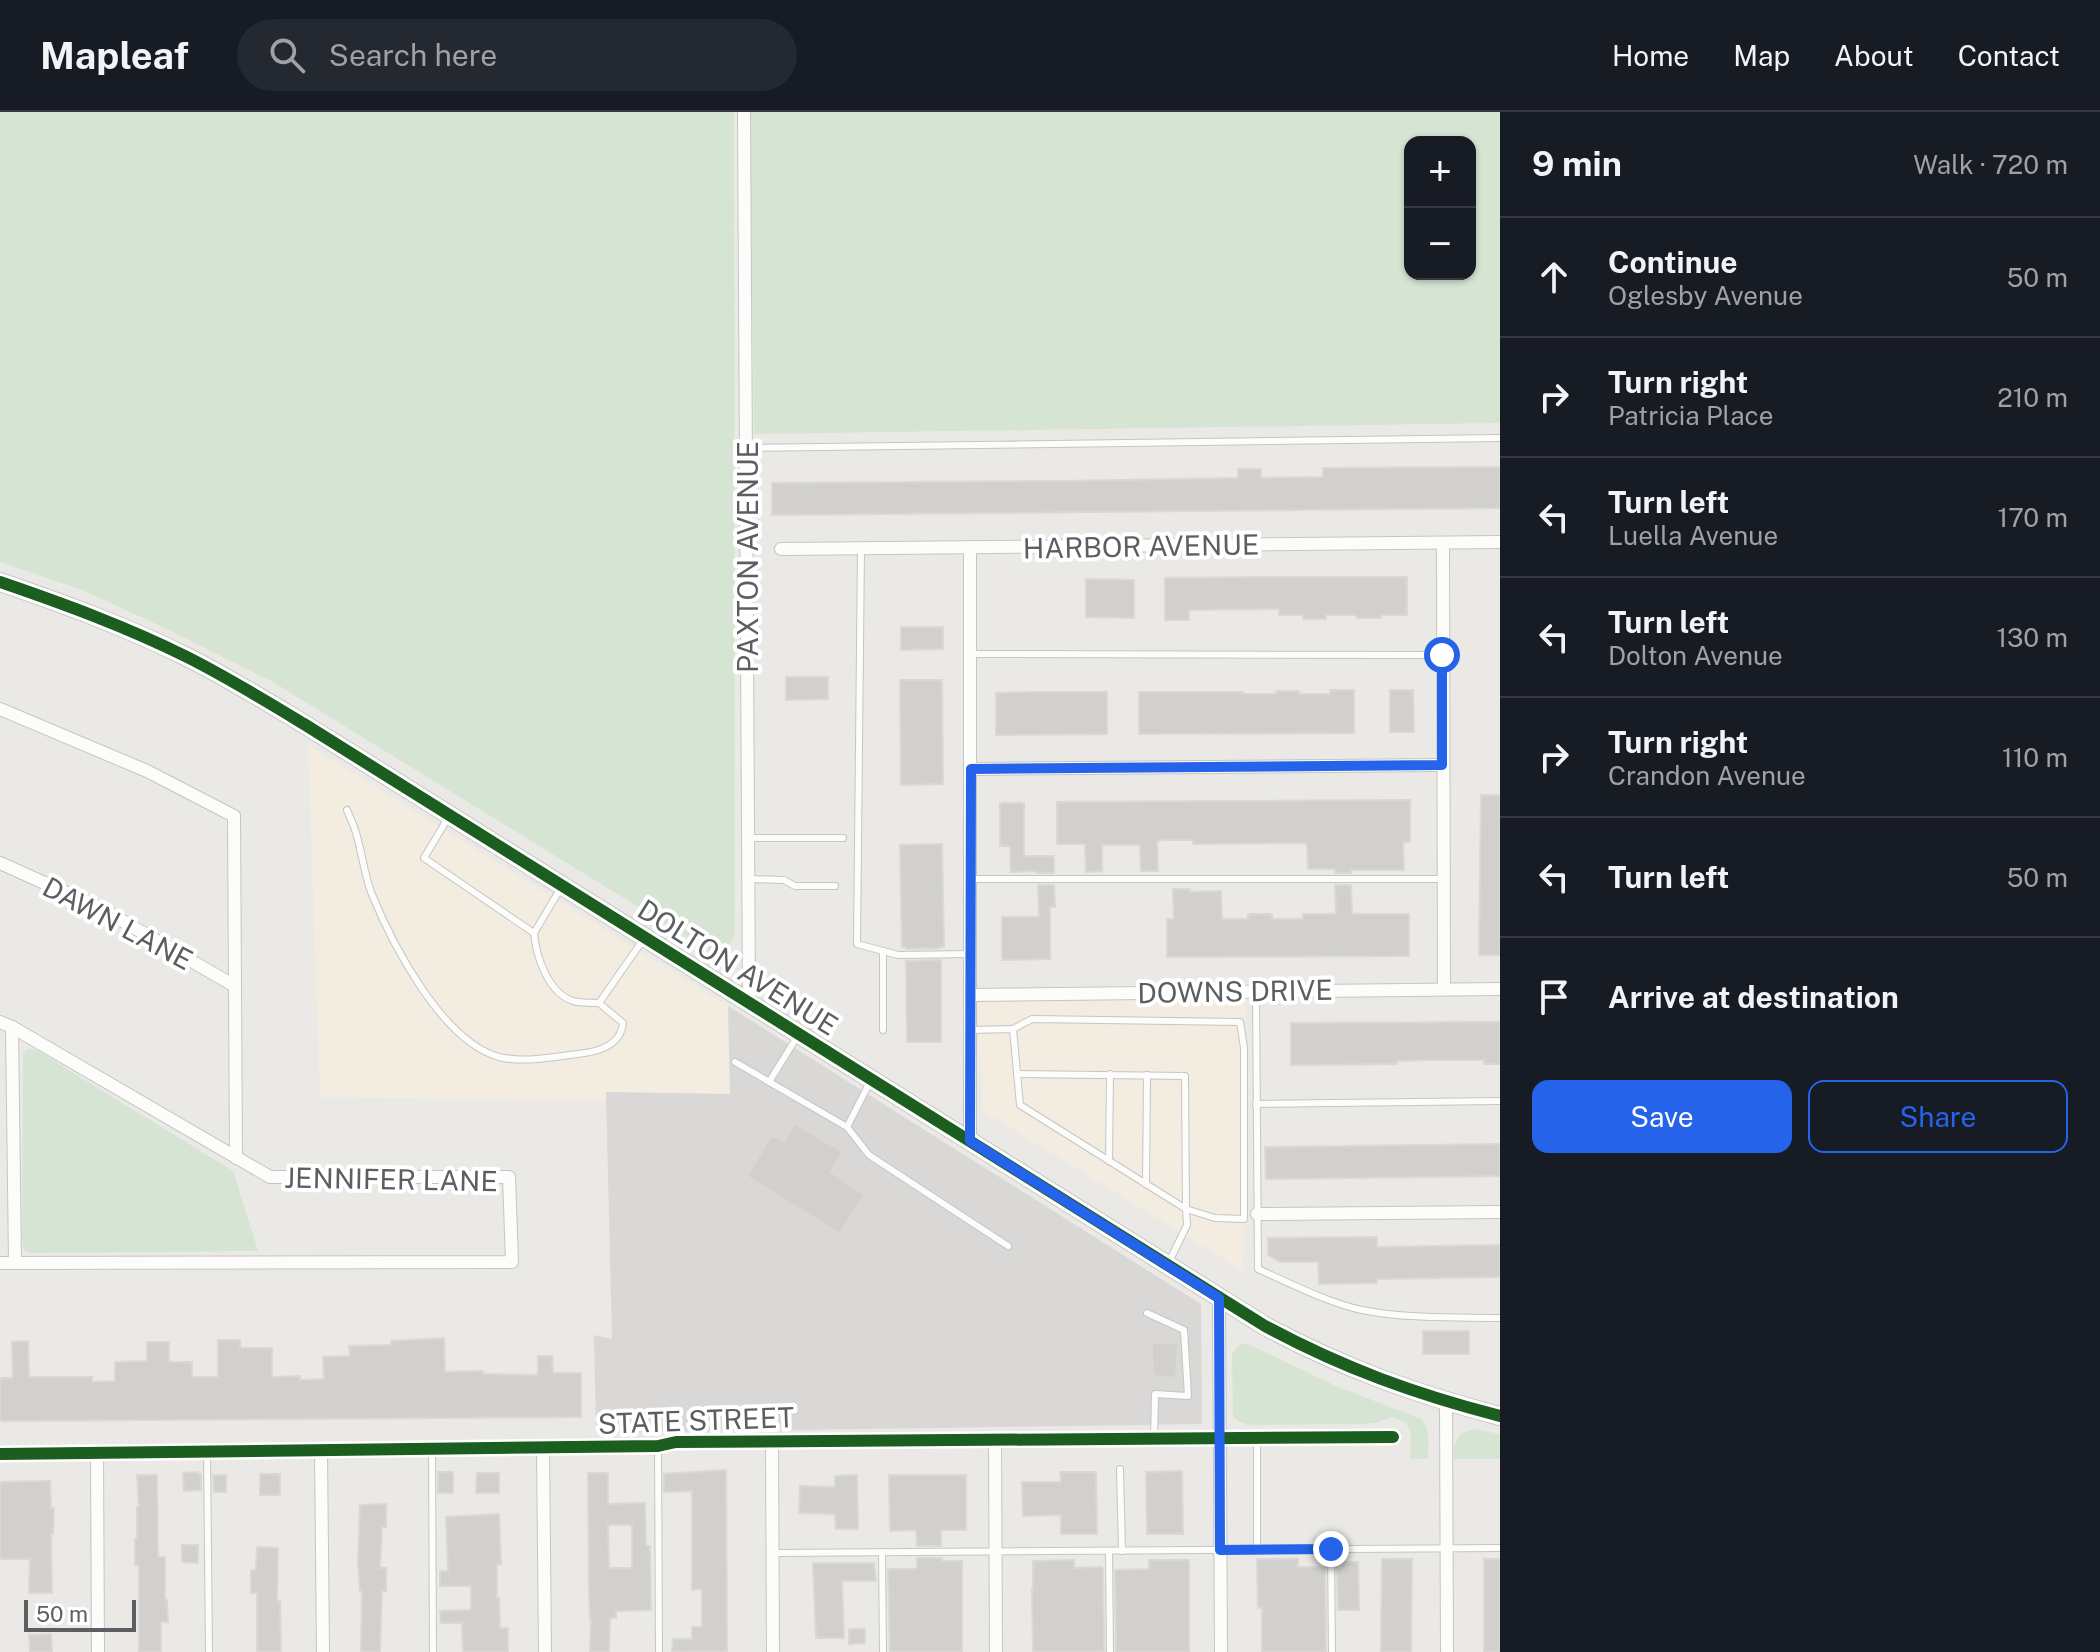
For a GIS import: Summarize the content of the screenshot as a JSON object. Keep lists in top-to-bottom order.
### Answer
{
  "streets": {
    "street": [
      "HARBOR AVENUE",
      "PAXTON AVENUE",
      "DAWN LANE",
      "DOLTON AVENUE",
      "DOWNS DRIVE",
      "JENNIFER LANE",
      "STATE STREET"
    ]
  },
  "crossings": [
    ["PAXTON AVENUE", "DOLTON AVENUE"]
  ],
  "scale_bar": "50 m",
  "page": {
    "header": "Mapleaf",
    "search": "Search here",
    "nav": [
      "Home",
      "Map",
      "About",
      "Contact"
    ],
    "heading": ["9 min", "Walk · 720 m"],
    "map_buttons": ["+", "−"],
    "list": [
      ["Continue", "Oglesby Avenue", "50 m"],
      ["Turn right", "Patricia Place", "210 m"],
      ["Turn left", "Luella Avenue", "170 m"],
      ["Turn left", "Dolton Avenue", "130 m"],
      ["Turn right", "Crandon Avenue", "110 m"],
      ["Turn left", "50 m"],
      "Arrive at destination"
    ],
    "buttons": ["Save", "Share"],
    "scale": "50 m"
  }
}
